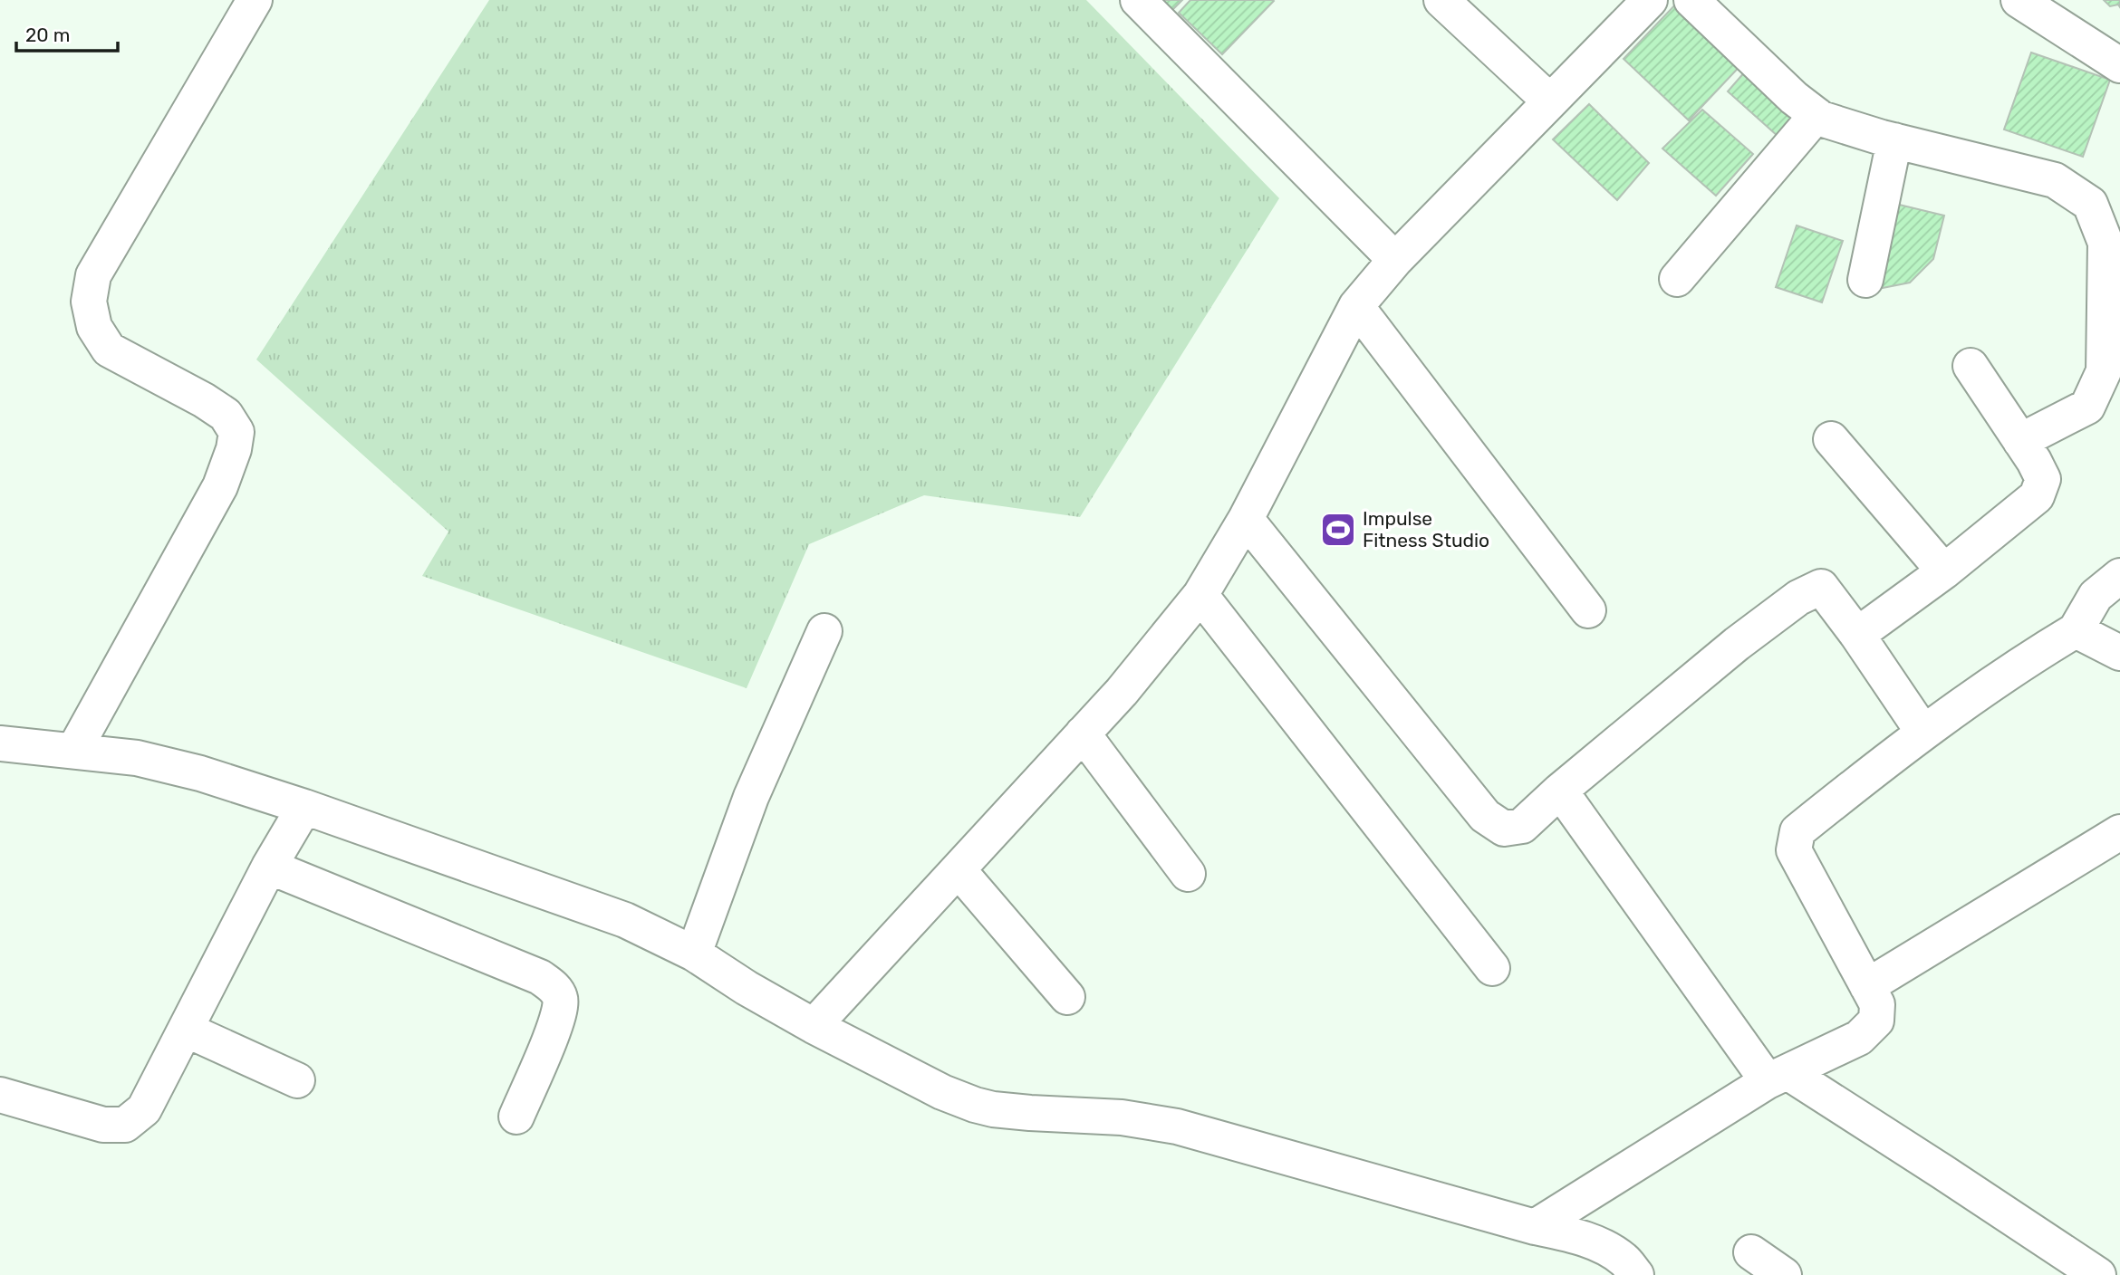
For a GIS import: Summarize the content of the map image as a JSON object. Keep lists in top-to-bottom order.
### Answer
{
  "places": {
    "sports": ["Impulse Fitness Studio"]
  },
  "scale_bar": "20 m"
}
